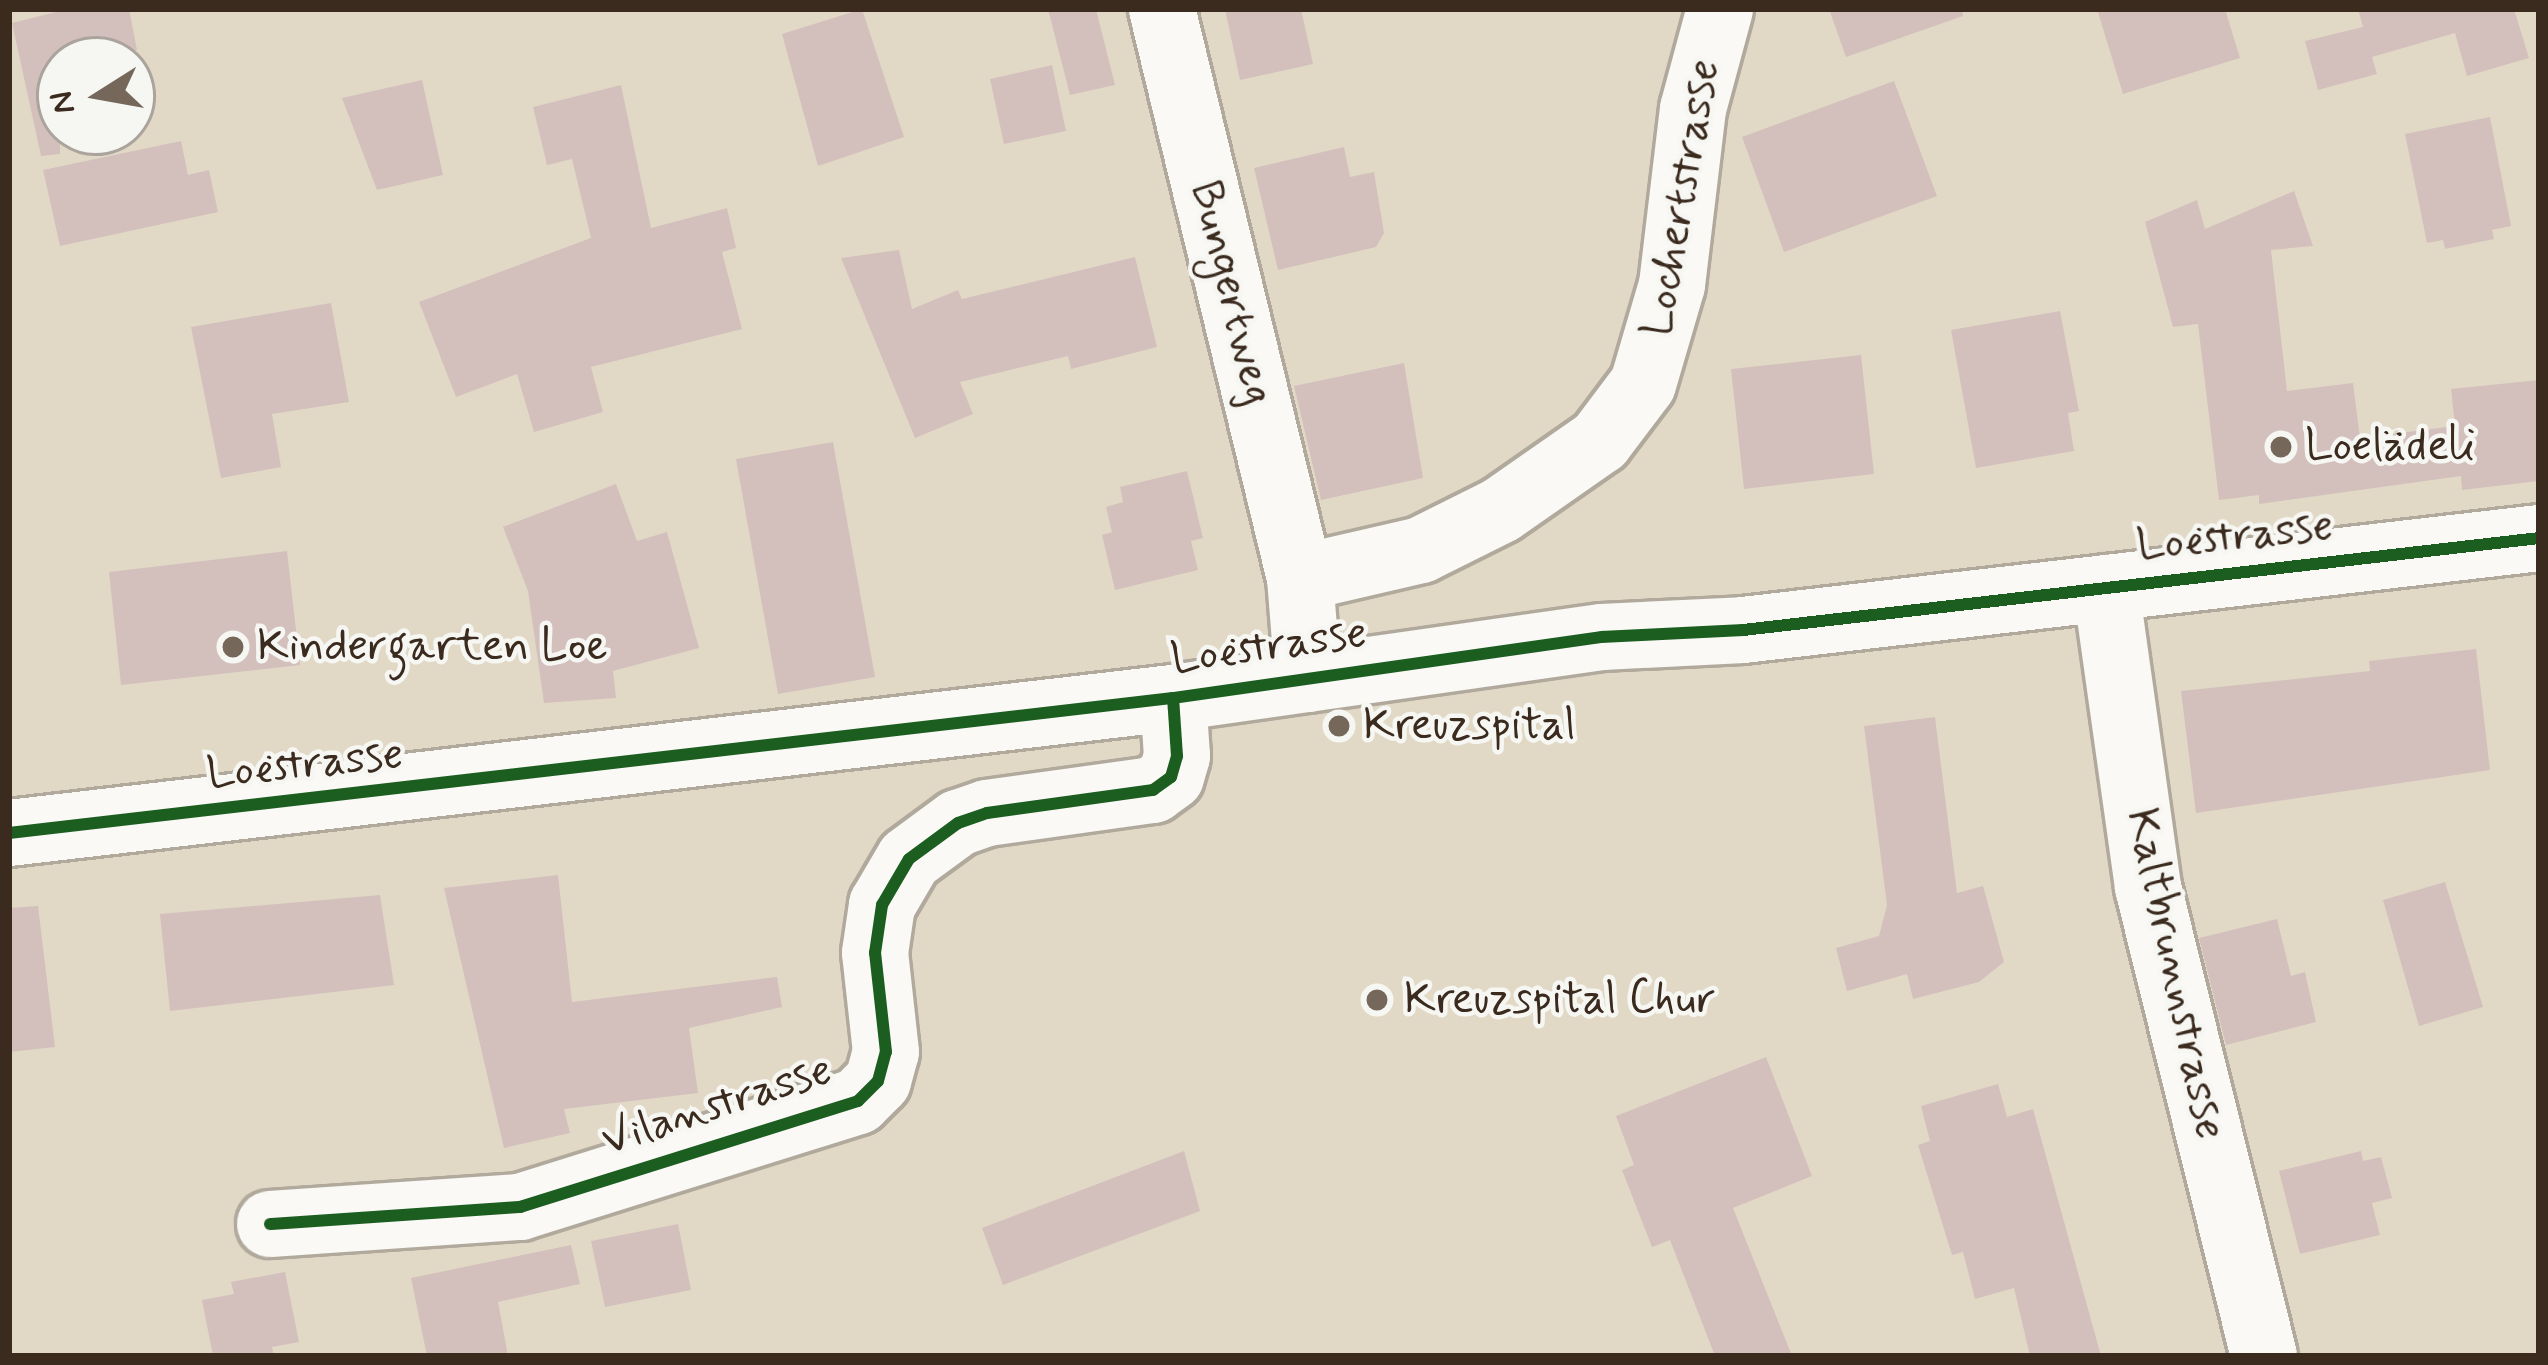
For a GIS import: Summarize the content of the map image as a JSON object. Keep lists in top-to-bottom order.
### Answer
{
  "streets": {
    "street": [
      "Lochertstrasse",
      "Bungertweg",
      "Loëstrasse",
      "Kaltbrunnstrasse",
      "Vilanstrasse"
    ]
  },
  "crossings": [
    ["Lochertstrasse", "Bungertweg"],
    ["Loëstrasse", "Kaltbrunnstrasse"],
    ["Loëstrasse", "Vilanstrasse"]
  ],
  "places": [
    "Loelädeli",
    "Kindergarten Loe",
    "Kreuzspital",
    "Kreuzspital Chur"
  ],
  "north": "left"
}
